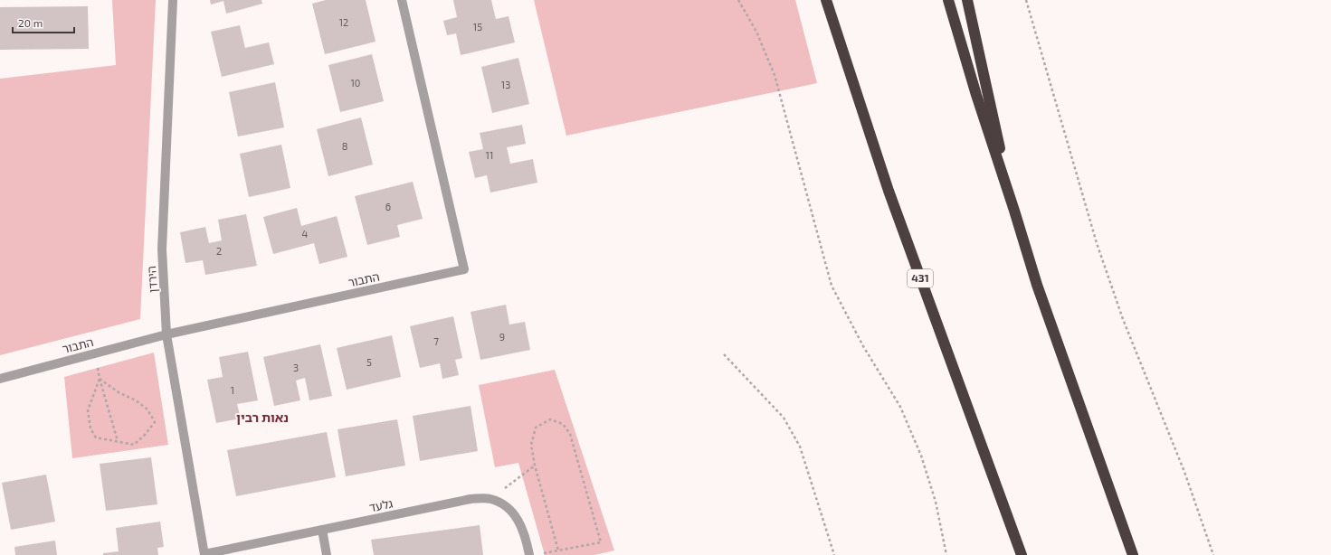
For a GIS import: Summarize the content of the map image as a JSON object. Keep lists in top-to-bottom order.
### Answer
{
  "streets": {
    "highway": ["431"],
    "street": ["הירדן", "התבור", "גלעד"]
  },
  "crossings": [
    ["הירדן", "התבור"],
    ["הירדן", "גלעד"]
  ],
  "districts": ["נאות רבין"],
  "house_numbers": [
    "12",
    "15",
    "10",
    "13",
    "8",
    "11",
    "6",
    "4",
    "2",
    "9",
    "7",
    "5",
    "3",
    "1"
  ],
  "scale_bar": "20 m"
}
